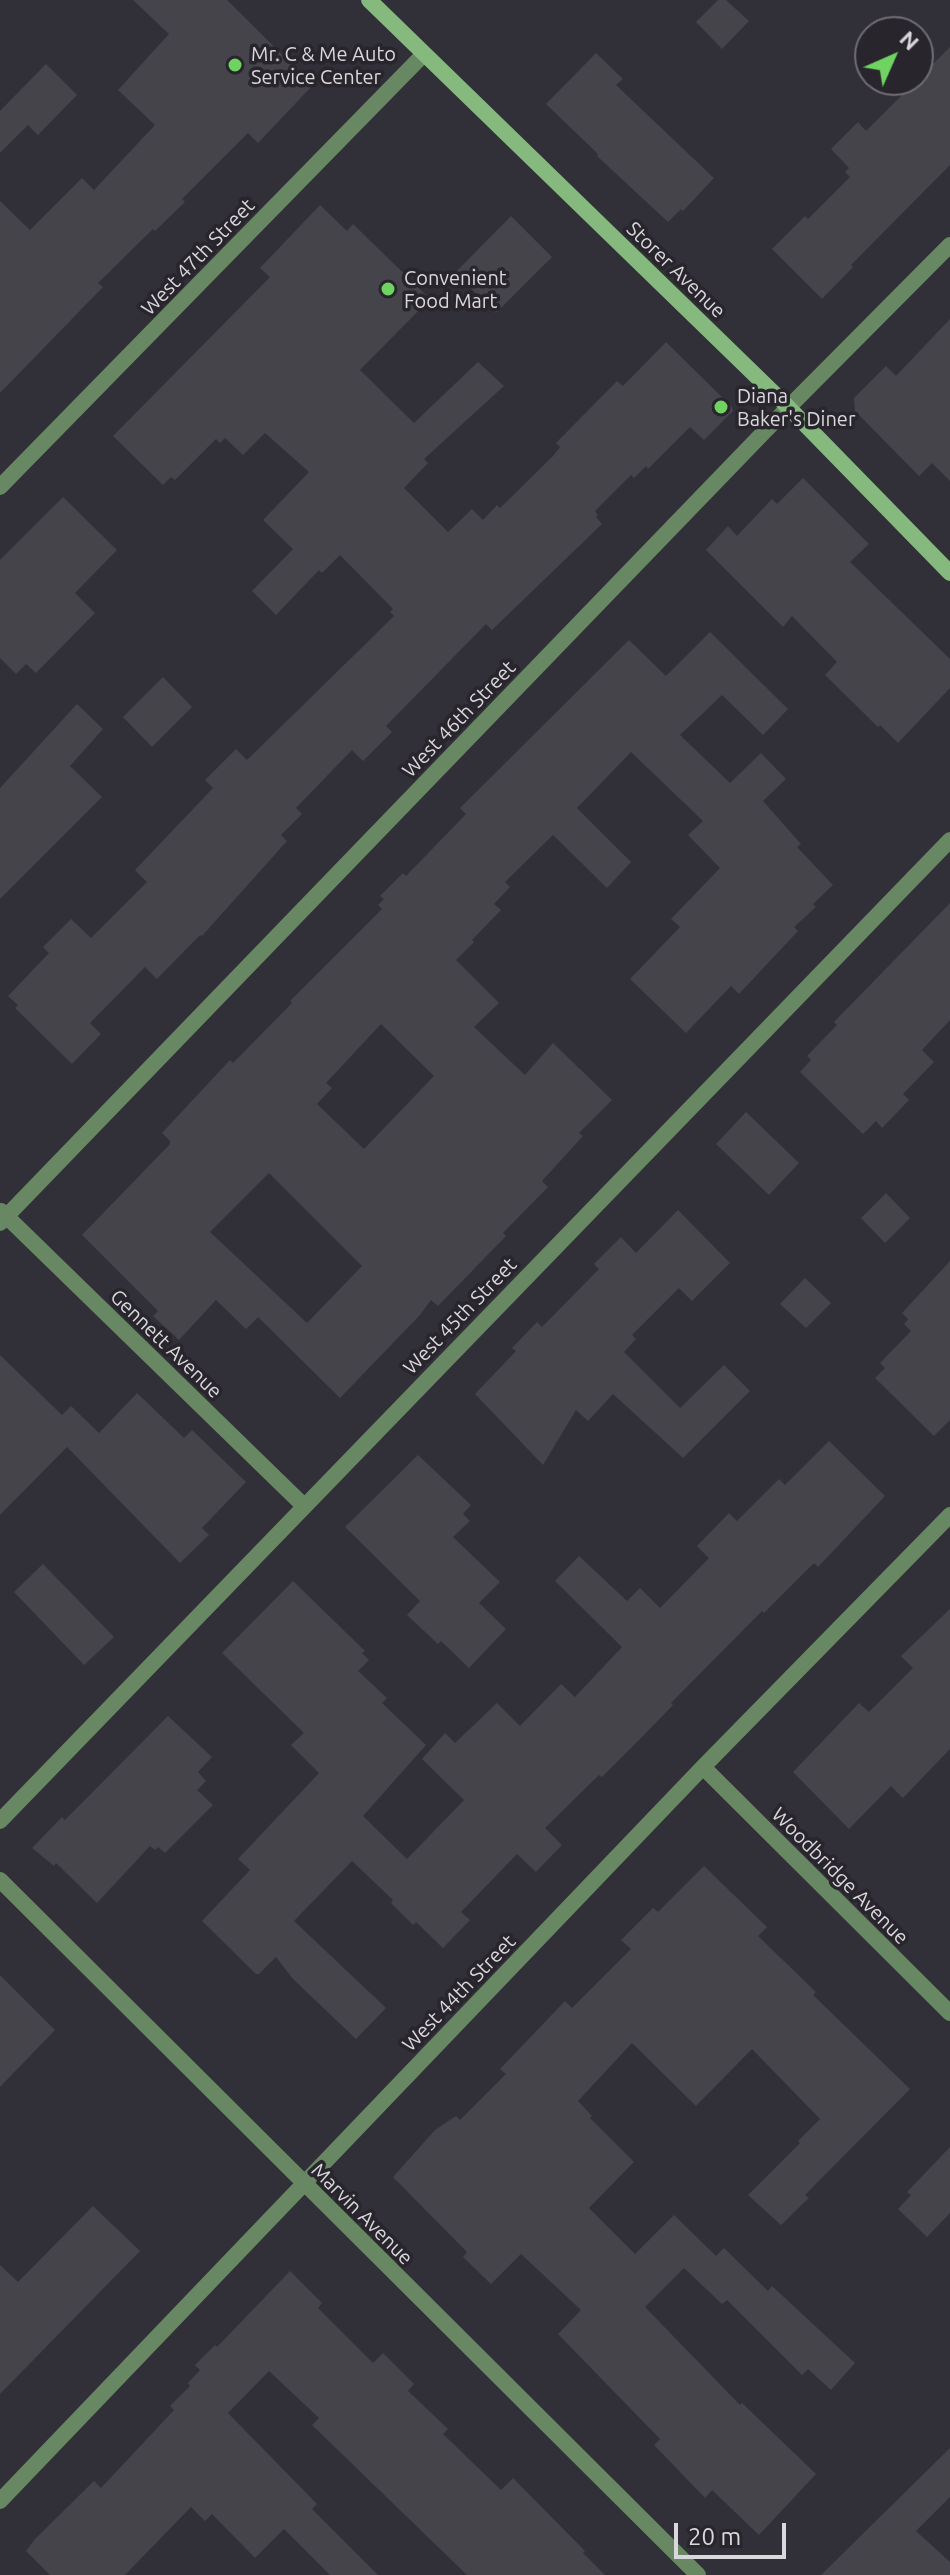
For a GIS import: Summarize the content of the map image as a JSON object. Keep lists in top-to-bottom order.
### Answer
{
  "streets": {
    "street": [
      "West 47th Street",
      "Storer Avenue",
      "West 46th Street",
      "West 45th Street",
      "Gennett Avenue",
      "Woodbridge Avenue",
      "West 44th Street",
      "Marvin Avenue"
    ]
  },
  "crossings": [
    ["West 47th Street", "Storer Avenue"],
    ["Storer Avenue", "West 46th Street"],
    ["West 46th Street", "Gennett Avenue"],
    ["West 45th Street", "Gennett Avenue"],
    ["Woodbridge Avenue", "West 44th Street"],
    ["West 44th Street", "Marvin Avenue"]
  ],
  "places": ["Mr. C & Me Auto Service Center", "Convenient Food Mart", "Diana Baker's Diner"],
  "scale_bar": "20 m",
  "north": "top right"
}
